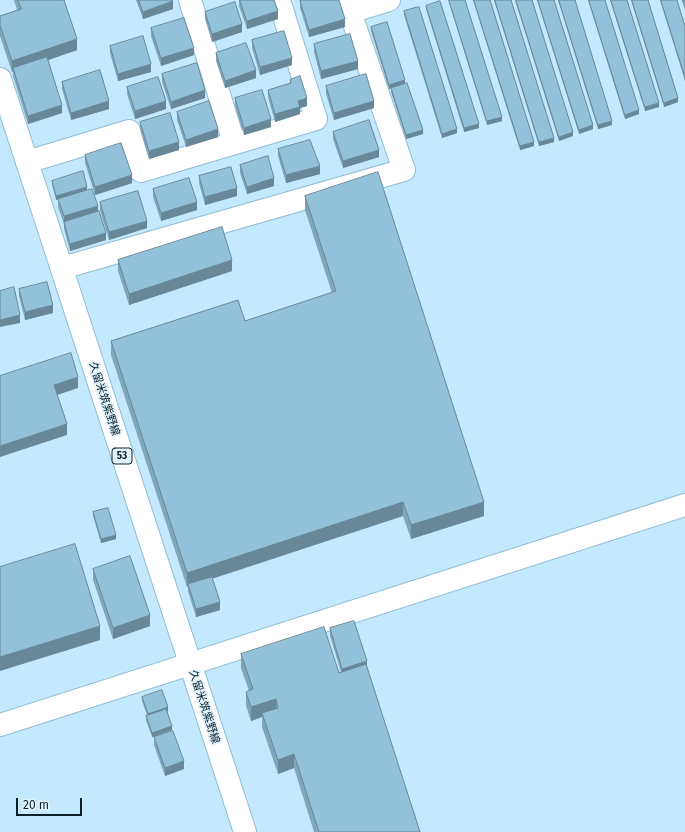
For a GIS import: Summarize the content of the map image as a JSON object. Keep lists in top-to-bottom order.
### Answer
{
  "streets": {
    "street": ["久留米筑紫野線", "53"]
  },
  "scale_bar": "20 m"
}
